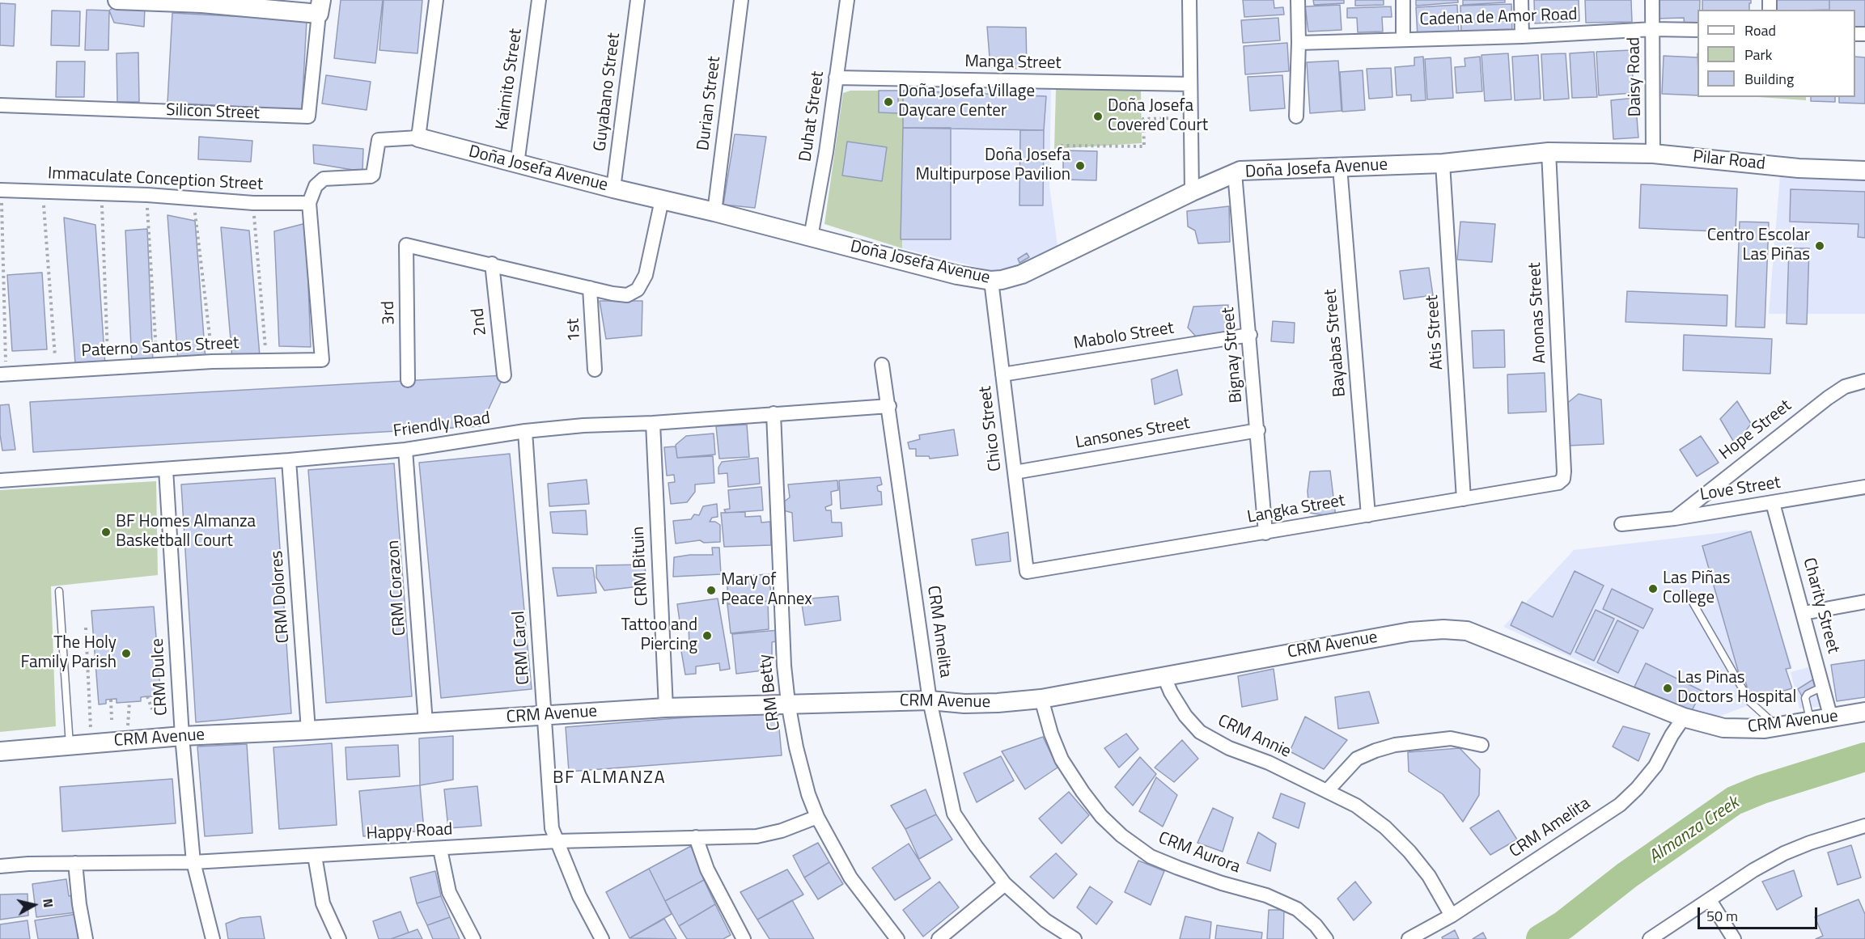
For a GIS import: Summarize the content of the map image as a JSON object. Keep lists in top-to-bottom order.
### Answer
{
  "streets": {
    "street": [
      "Cadena de Amor Road",
      "Manga Street",
      "Daisy Road",
      "Kaimito Street",
      "Guyabano Street",
      "Durian Street",
      "Silicon Street",
      "Duhat Street",
      "Pilar Road",
      "Doña Josefa Avenue",
      "Immaculate Conception Street",
      "3rd",
      "Anonas Street",
      "2nd",
      "1st",
      "Atis Street",
      "Mabolo Street",
      "Bayabas Street",
      "Paterno Santos Street",
      "Bignay Street",
      "Friendly Road",
      "Chico Street",
      "Hope Street",
      "Lansones Street",
      "Love Street",
      "Langka Street",
      "CRM Bituin",
      "CRM Corazon",
      "CRM Dolores",
      "Charity Street",
      "CRM Amelita",
      "CRM Avenue",
      "CRM Carol",
      "CRM Dulce",
      "CRM Betty",
      "CRM Annie",
      "Happy Road",
      "CRM Aurora"
    ]
  },
  "crossings": [
    ["Cadena de Amor Road", "Daisy Road"],
    ["Manga Street", "Duhat Street"],
    ["Daisy Road", "Pilar Road"],
    ["Kaimito Street", "Doña Josefa Avenue"],
    ["Guyabano Street", "Doña Josefa Avenue"],
    ["Durian Street", "Doña Josefa Avenue"],
    ["Duhat Street", "Doña Josefa Avenue"],
    ["Pilar Road", "Doña Josefa Avenue"],
    ["Doña Josefa Avenue", "Immaculate Conception Street"],
    ["Doña Josefa Avenue", "Anonas Street"],
    ["Doña Josefa Avenue", "Atis Street"],
    ["Doña Josefa Avenue", "Bayabas Street"],
    ["Doña Josefa Avenue", "Paterno Santos Street"],
    ["Doña Josefa Avenue", "Bignay Street"],
    ["Doña Josefa Avenue", "Chico Street"],
    ["Immaculate Conception Street", "Paterno Santos Street"],
    ["3rd", "2nd"],
    ["Anonas Street", "Langka Street"],
    ["Atis Street", "Langka Street"],
    ["Mabolo Street", "Bignay Street"],
    ["Mabolo Street", "Chico Street"],
    ["Bayabas Street", "Langka Street"],
    ["Bignay Street", "Lansones Street"],
    ["Bignay Street", "Langka Street"],
    ["Friendly Road", "CRM Bituin"],
    ["Friendly Road", "CRM Corazon"],
    ["Friendly Road", "CRM Dolores"],
    ["Friendly Road", "CRM Amelita"],
    ["Friendly Road", "CRM Carol"],
    ["Friendly Road", "CRM Dulce"],
    ["Friendly Road", "CRM Betty"],
    ["Chico Street", "Lansones Street"],
    ["Chico Street", "Langka Street"],
    ["Hope Street", "Love Street"],
    ["Love Street", "Charity Street"],
    ["CRM Bituin", "CRM Avenue"],
    ["CRM Corazon", "CRM Avenue"],
    ["CRM Dolores", "CRM Avenue"],
    ["Charity Street", "CRM Avenue"],
    ["CRM Amelita", "CRM Avenue"],
    ["CRM Amelita", "CRM Annie"],
    ["CRM Avenue", "CRM Carol"],
    ["CRM Avenue", "CRM Dulce"],
    ["CRM Avenue", "CRM Betty"],
    ["CRM Avenue", "CRM Annie"],
    ["CRM Avenue", "CRM Aurora"],
    ["CRM Carol", "Happy Road"],
    ["CRM Dulce", "Happy Road"],
    ["CRM Betty", "Happy Road"]
  ],
  "districts": ["BF ALMANZA"],
  "water": ["Almanza Creek"],
  "places": [
    "Doña Josefa Village Daycare Center",
    "Doña Josefa Covered Court",
    "Doña Josefa Multipurpose Pavilion",
    "Centro Escolar Las Piñas",
    "BF Homes Almanza Basketball Court",
    "Las Piñas College",
    "Mary of Peace Annex",
    "Tattoo and Piercing",
    "The Holy Family Parish",
    "Las Pinas Doctors Hospital"
  ],
  "legend": ["Road", "Park", "Building"],
  "scale_bar": "50 m",
  "north": "right"
}
